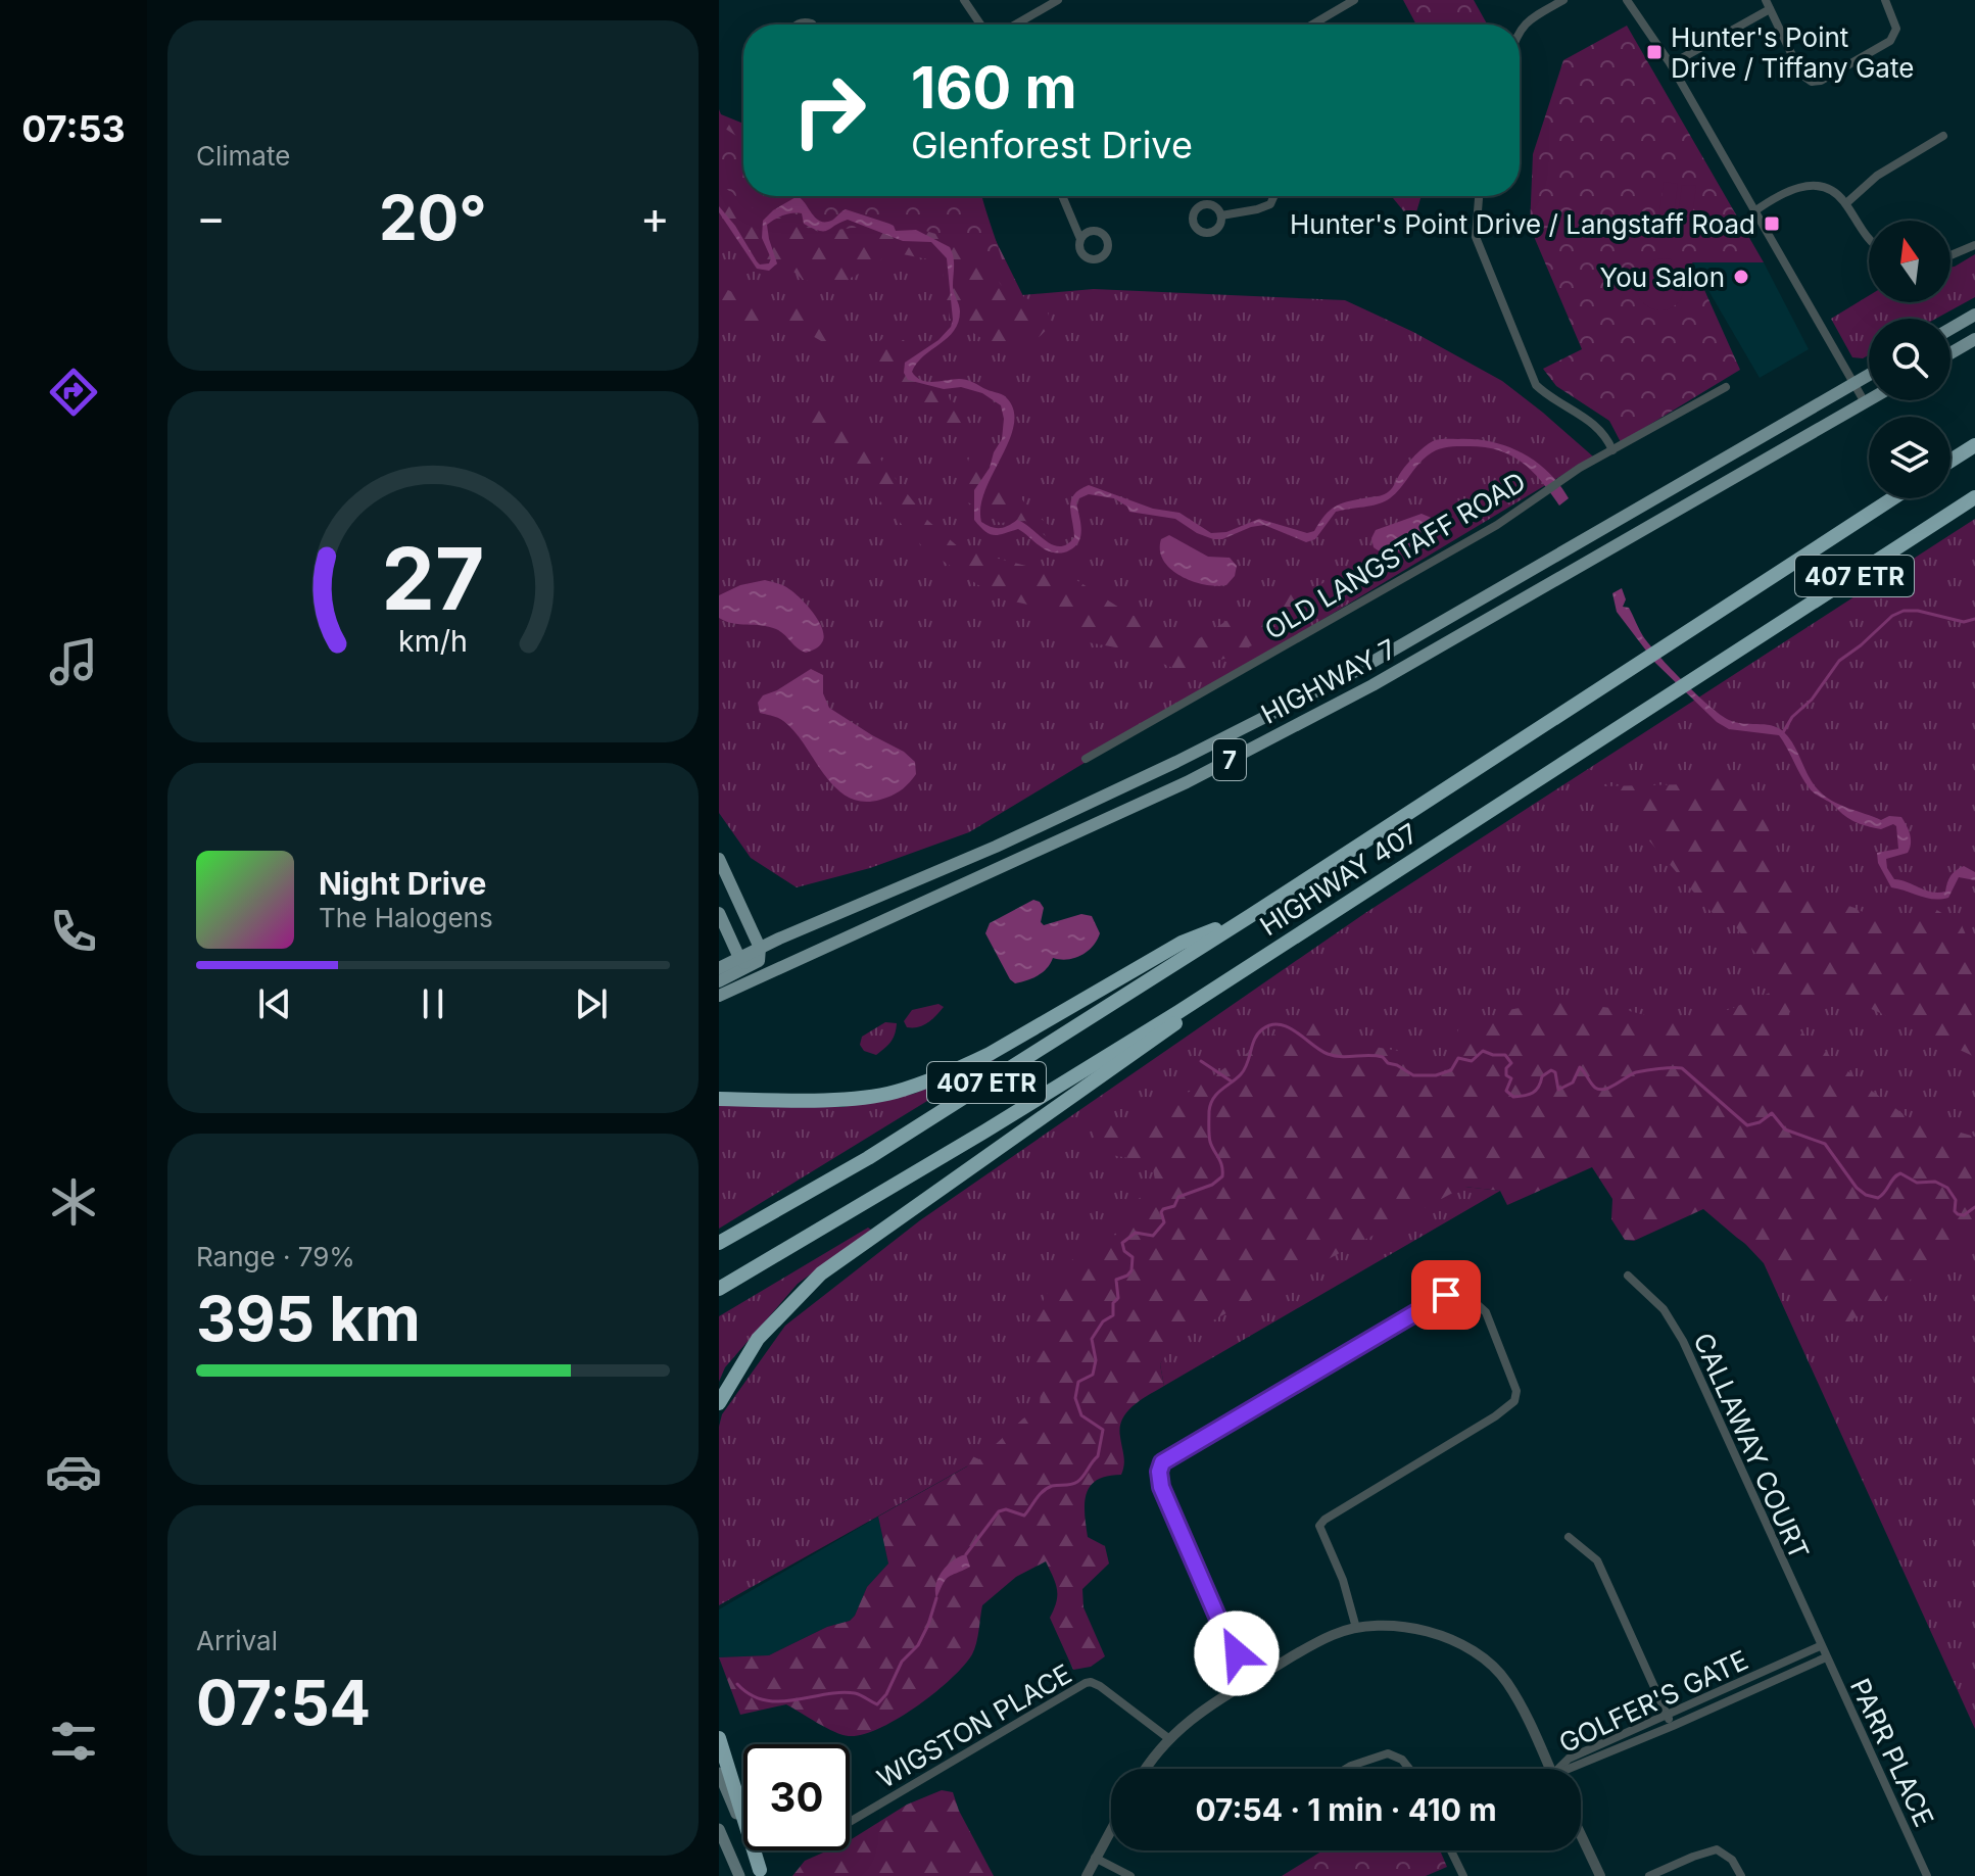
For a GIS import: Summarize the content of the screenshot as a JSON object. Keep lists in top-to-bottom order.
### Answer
{
  "streets": {
    "highway": ["407 ETR", "HIGHWAY 407"],
    "main road": ["HIGHWAY 7", "7"],
    "street": [
      "OLD LANGSTAFF ROAD",
      "CALLAWAY COURT",
      "GOLFER'S GATE",
      "WIGSTON PLACE",
      "PARR PLACE"
    ]
  },
  "crossings": [
    ["CALLAWAY COURT", "GOLFER'S GATE"],
    ["CALLAWAY COURT", "PARR PLACE"],
    ["GOLFER'S GATE", "PARR PLACE"]
  ],
  "places": {
    "transit": ["Hunter's Point Drive / Tiffany Gate", "Hunter's Point Drive / Langstaff Road"],
    "other": ["You Salon"]
  },
  "north": "top",
  "page": {
    "tabs": "07:53",
    "tile": [
      "Climate",
      ["Range · 79%", "395 km"],
      ["Arrival", "07:54"]
    ],
    "turn": ["160 m", "Glenforest Drive"],
    "heat": ["−", "20°", "+"],
    "song": ["Night Drive", "The Halogens"],
    "limit": "30",
    "trip": "07:54 · 1 min · 410 m",
    "gauge": ["27", "km/h"]
  }
}
